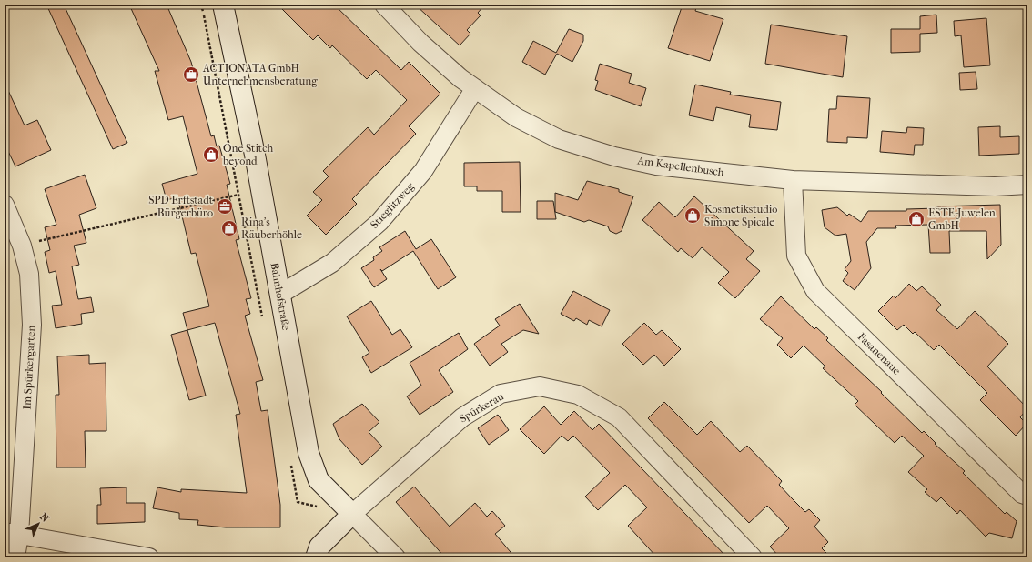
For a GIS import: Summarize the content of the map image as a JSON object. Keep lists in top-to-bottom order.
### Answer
{
  "streets": {
    "street": [
      "Am Kapellenbusch",
      "Stieglitzweg",
      "Bahnhofstraße",
      "Fasanenaue",
      "Im Spürkergarten",
      "Spürkerau"
    ]
  },
  "crossings": [
    ["Am Kapellenbusch", "Stieglitzweg"],
    ["Am Kapellenbusch", "Fasanenaue"],
    ["Stieglitzweg", "Bahnhofstraße"],
    ["Bahnhofstraße", "Spürkerau"]
  ],
  "places": {
    "office": ["ACTIONATA GmbH Unternehmensberatung", "SPD Erftstadt Bürgerbüro"],
    "shop": [
      "One Stitch beyond",
      "Kosmetikstudio Simone Spicale",
      "ESTE-Juwelen GmbH",
      "Rina's Räuberhöhle"
    ]
  },
  "north": "top right"
}
